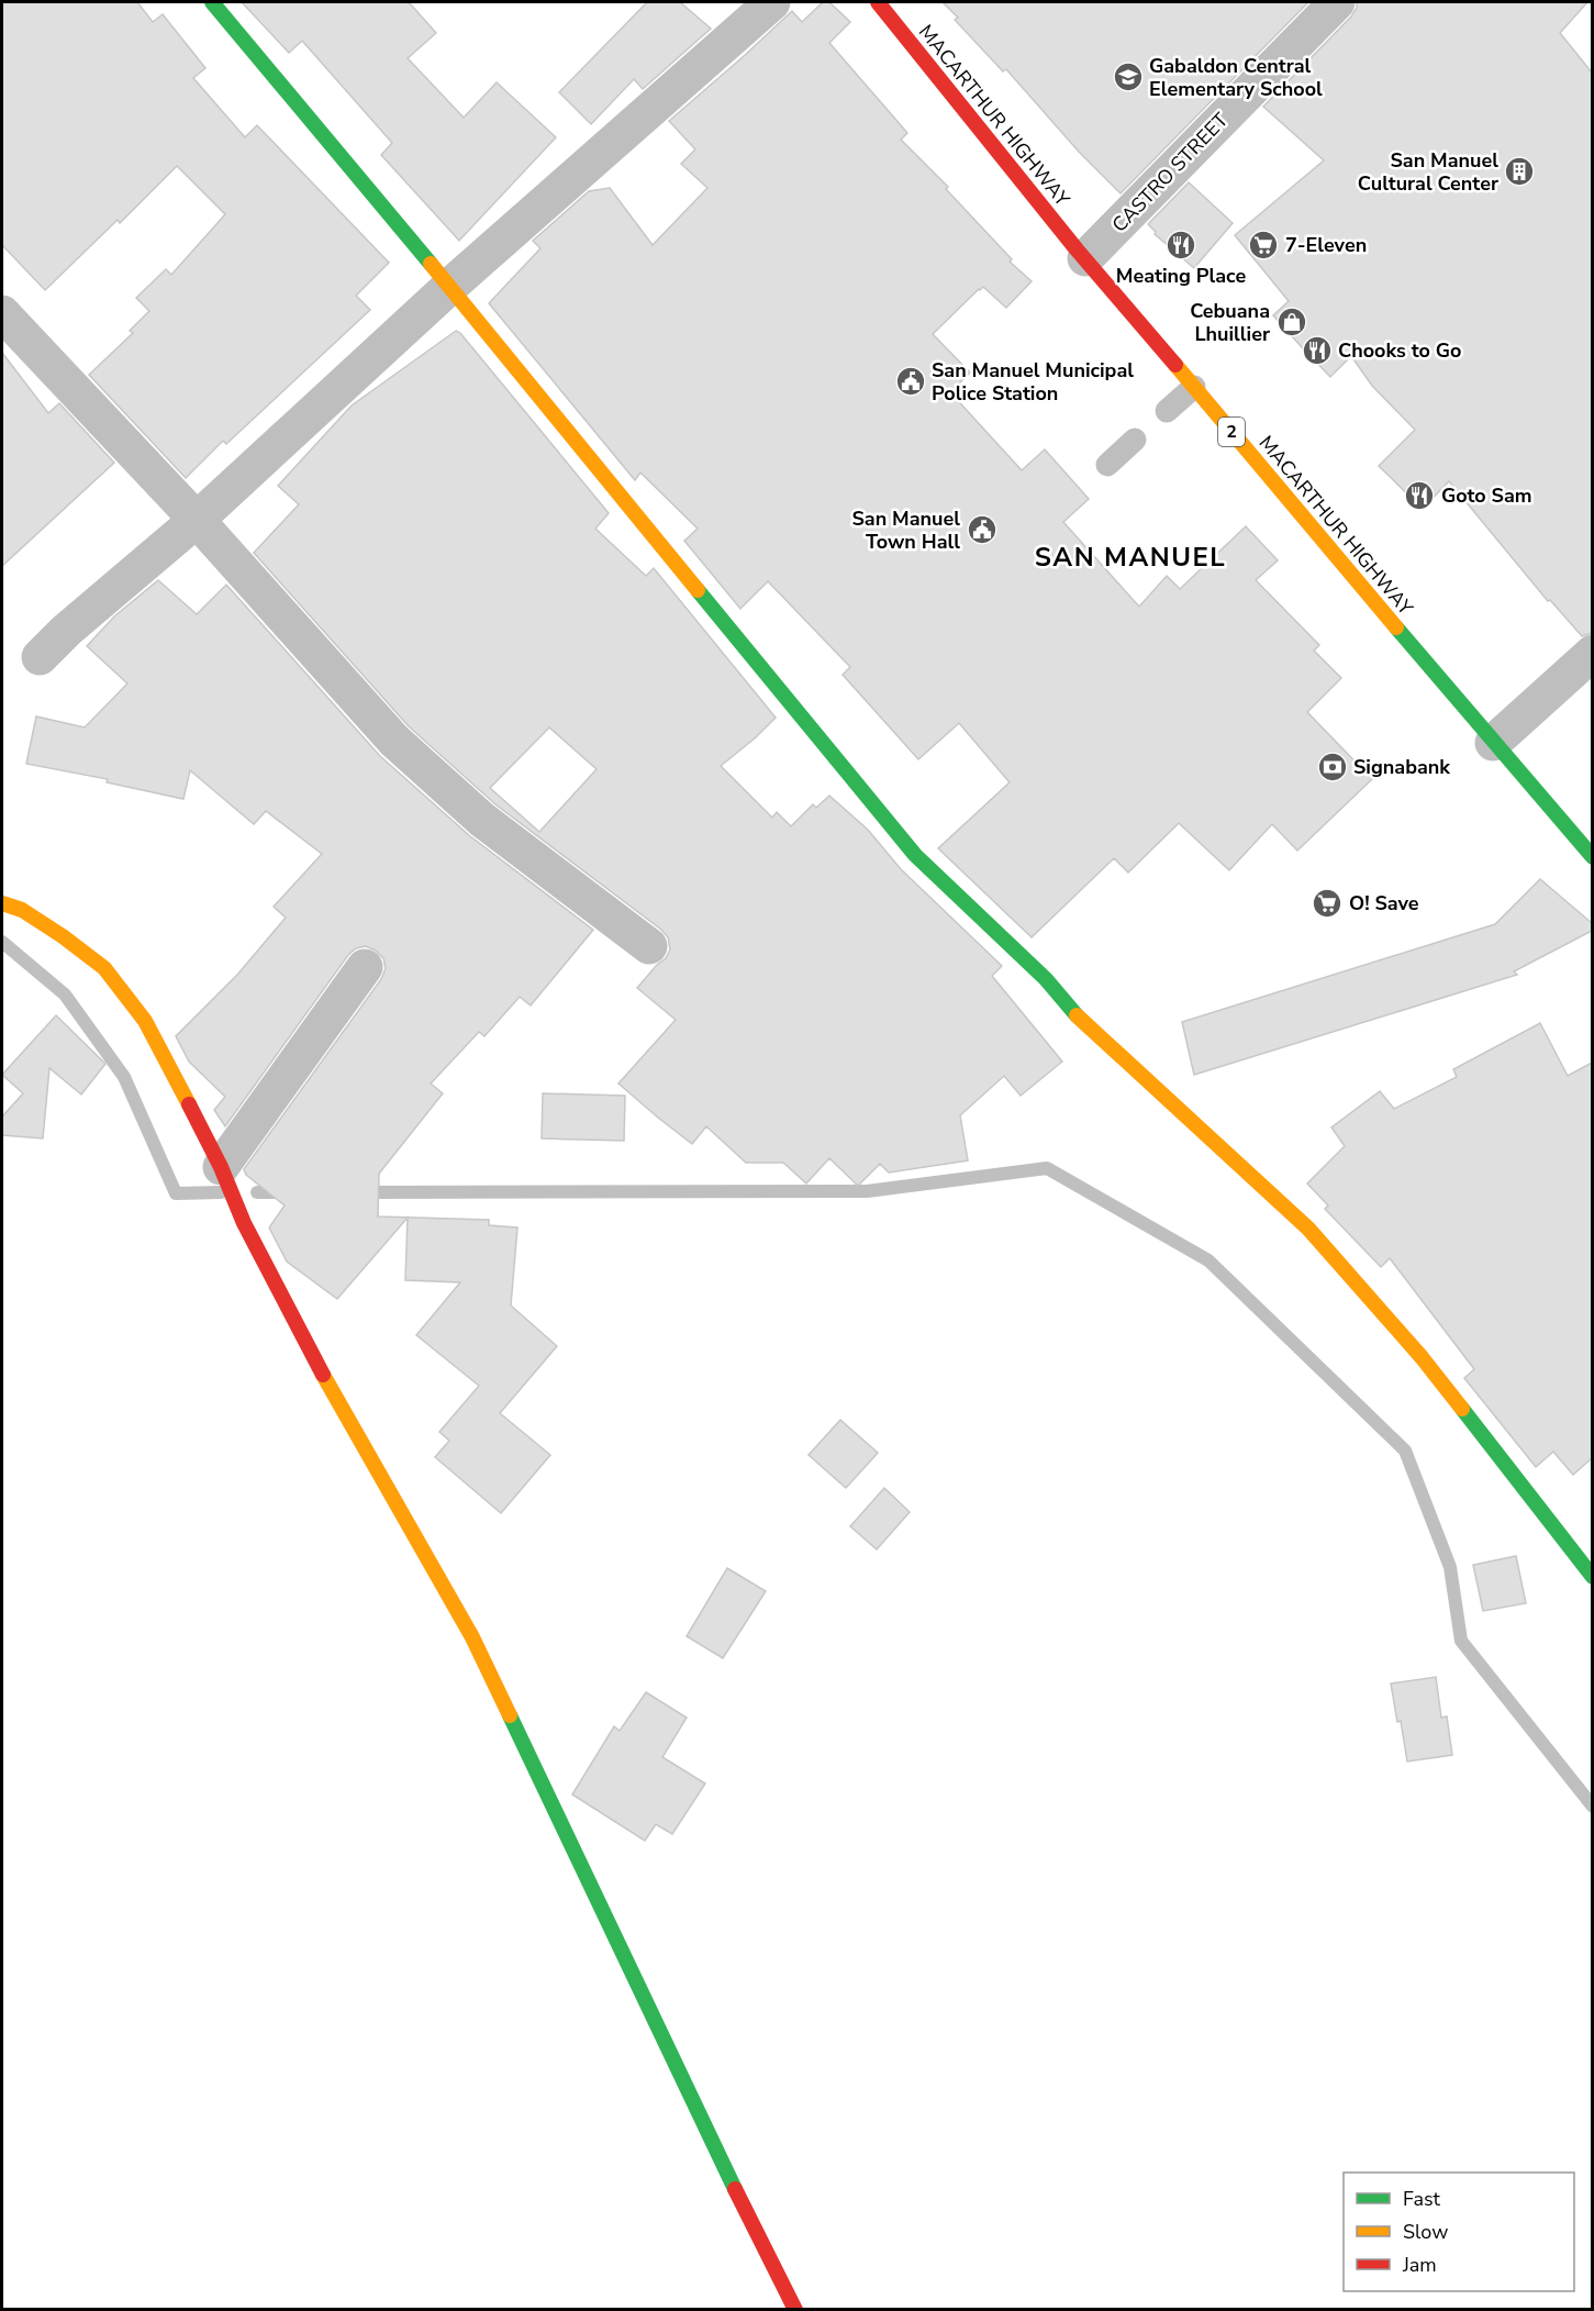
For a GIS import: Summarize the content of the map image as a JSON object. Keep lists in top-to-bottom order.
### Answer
{
  "streets": {
    "main road": ["MACARTHUR HIGHWAY", "2"],
    "street": ["CASTRO STREET"]
  },
  "crossings": [
    ["MACARTHUR HIGHWAY", "CASTRO STREET"]
  ],
  "districts": ["SAN MANUEL"],
  "places": {
    "school or university": ["Gabaldon Central Elementary School"],
    "building": ["San Manuel Cultural Center"],
    "restaurant": ["Meating Place", "Chooks to Go", "Goto Sam"],
    "supermarket": ["7-Eleven", "O! Save"],
    "shop": ["Cebuana Lhuillier"],
    "public building": ["San Manuel Municipal Police Station", "San Manuel Town Hall"],
    "bank": ["Signabank"]
  },
  "legend": ["Fast", "Slow", "Jam"]
}
